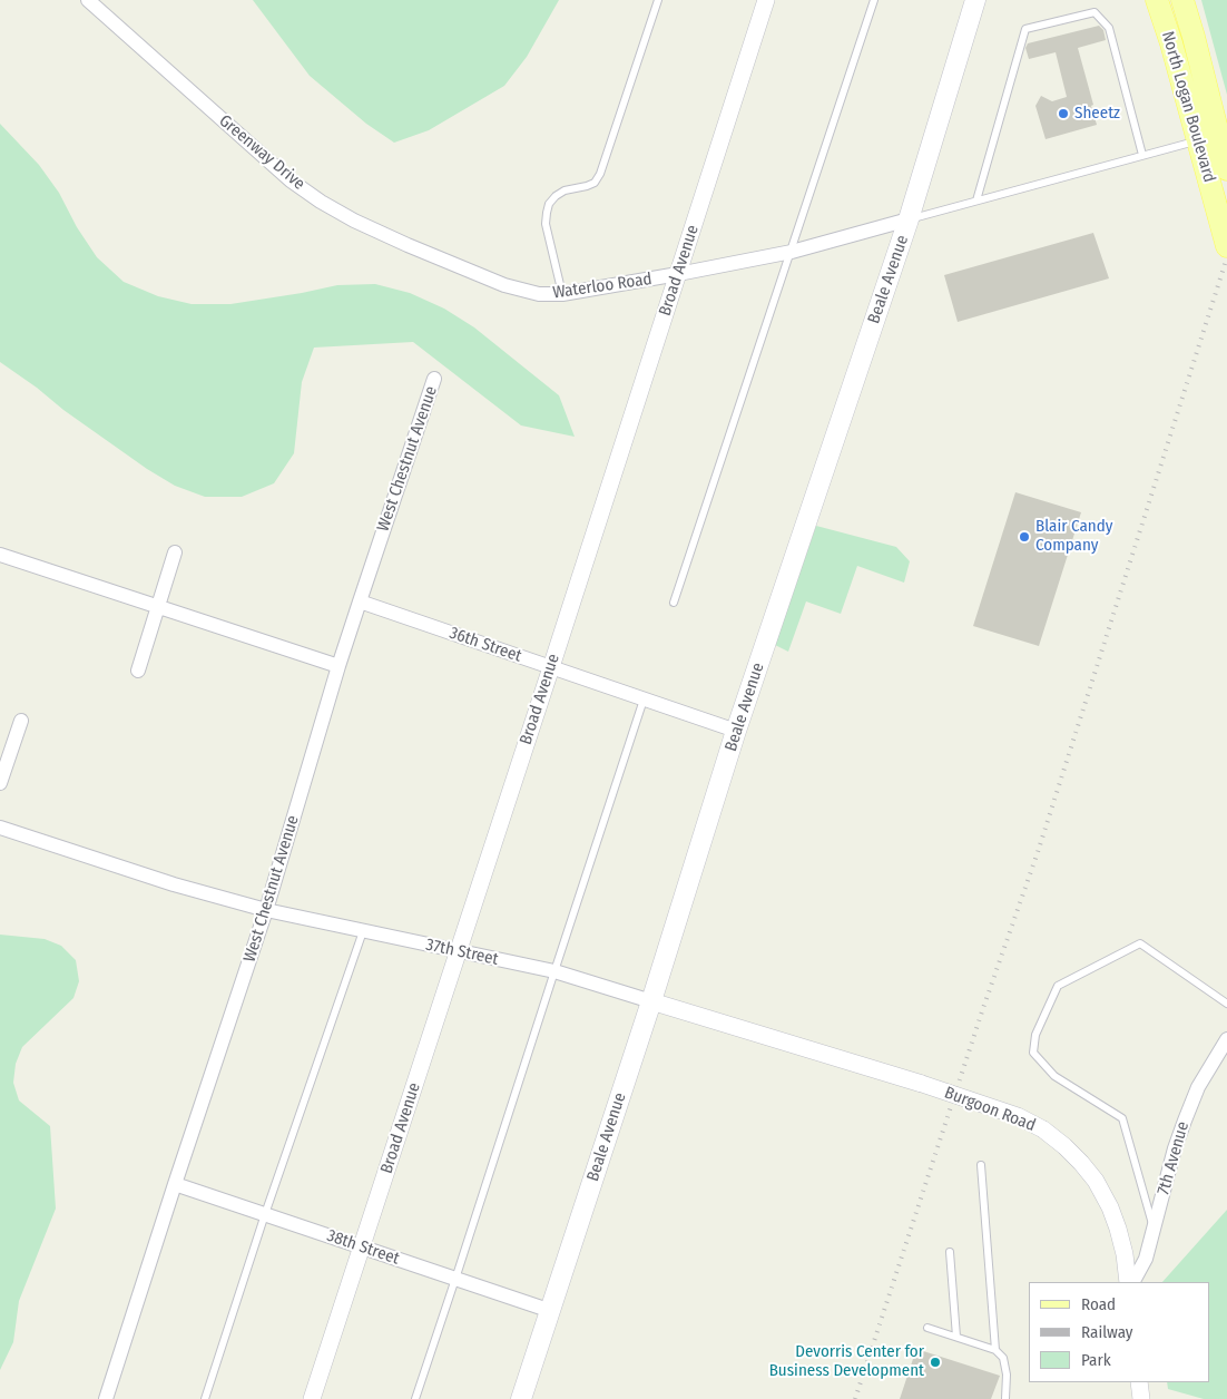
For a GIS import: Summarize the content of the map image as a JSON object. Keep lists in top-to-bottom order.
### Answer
{
  "streets": {
    "main road": ["North Logan Boulevard", "Beale Avenue"],
    "street": [
      "Greenway Drive",
      "Broad Avenue",
      "Waterloo Road",
      "West Chestnut Avenue",
      "36th Street",
      "37th Street",
      "Burgoon Road",
      "7th Avenue",
      "38th Street"
    ]
  },
  "crossings": [
    ["Greenway Drive", "Waterloo Road"],
    ["Broad Avenue", "Waterloo Road"],
    ["Broad Avenue", "36th Street"],
    ["Broad Avenue", "37th Street"],
    ["Broad Avenue", "38th Street"],
    ["Beale Avenue", "Waterloo Road"],
    ["Beale Avenue", "36th Street"],
    ["Beale Avenue", "37th Street"],
    ["Beale Avenue", "38th Street"],
    ["West Chestnut Avenue", "36th Street"],
    ["West Chestnut Avenue", "37th Street"],
    ["West Chestnut Avenue", "38th Street"],
    ["37th Street", "Burgoon Road"]
  ],
  "places": ["Sheetz", "Blair Candy Company", "Devorris Center for Business Development"],
  "legend": ["Road", "Railway", "Park"]
}
